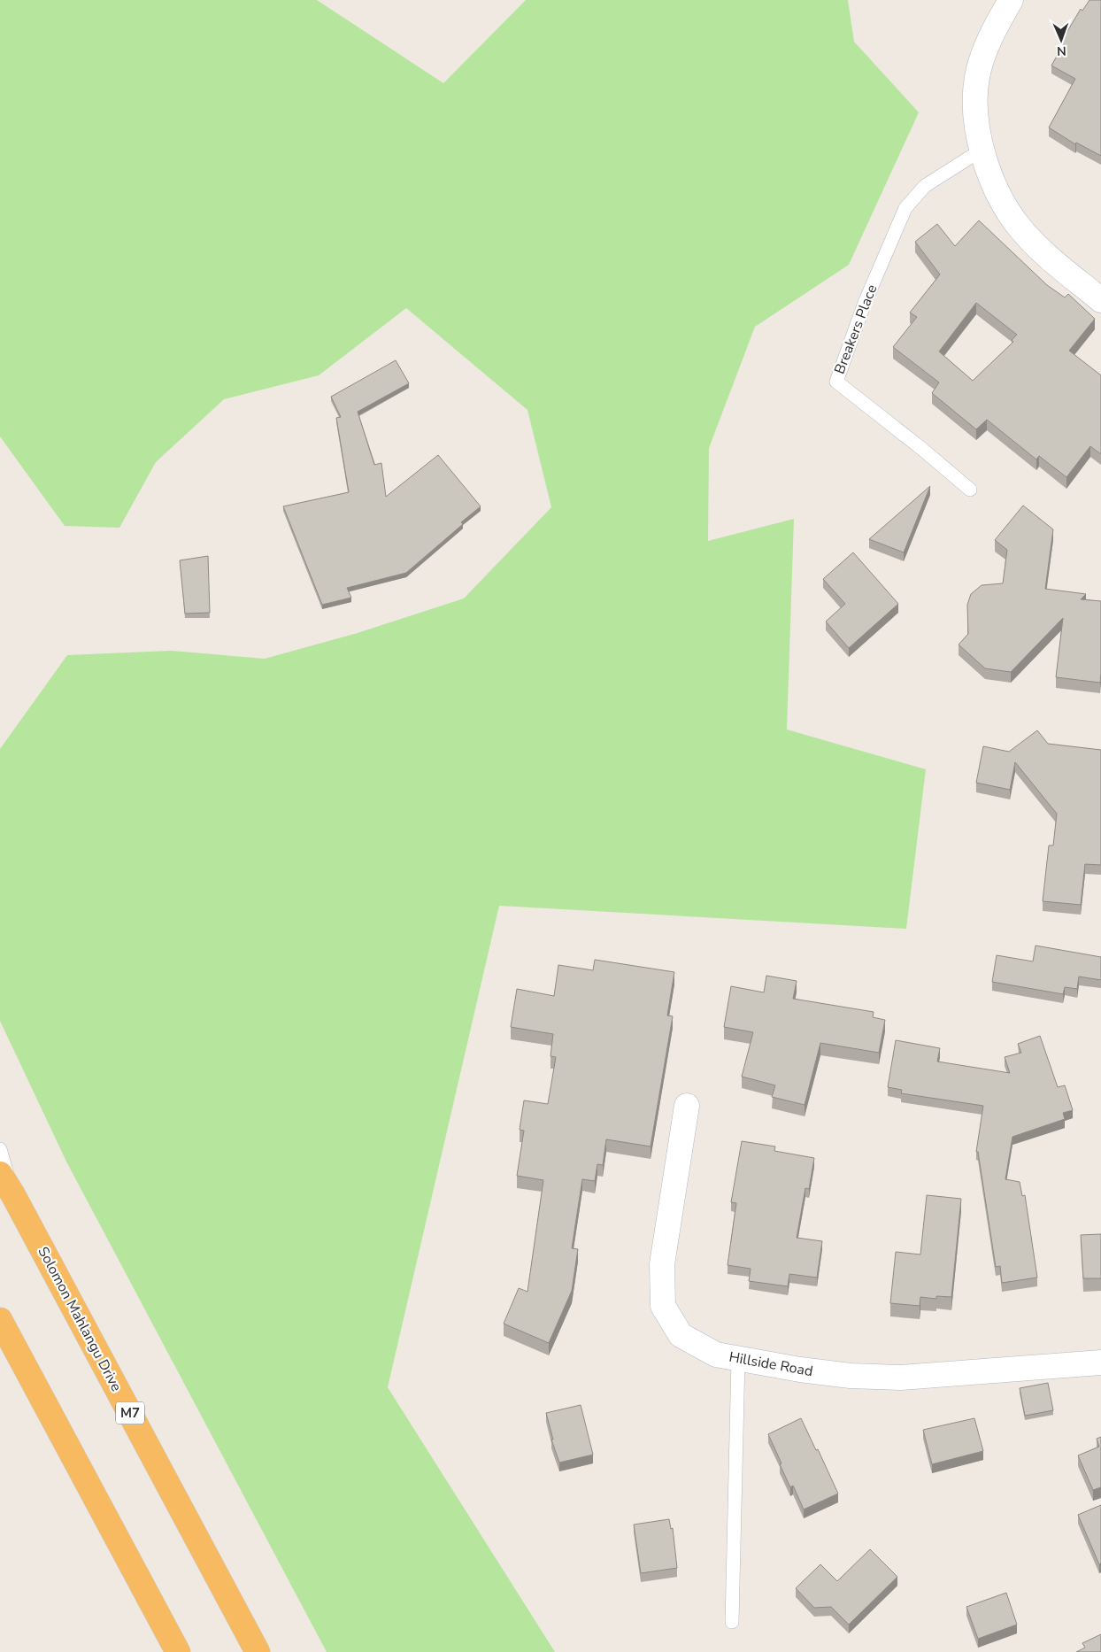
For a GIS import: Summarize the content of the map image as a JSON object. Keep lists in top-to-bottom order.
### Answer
{
  "streets": {
    "highway": ["Solomon Mahlangu Drive", "M7"],
    "street": ["Hillside Road"],
    "lane": ["Breakers Place"]
  },
  "north": "bottom"
}
